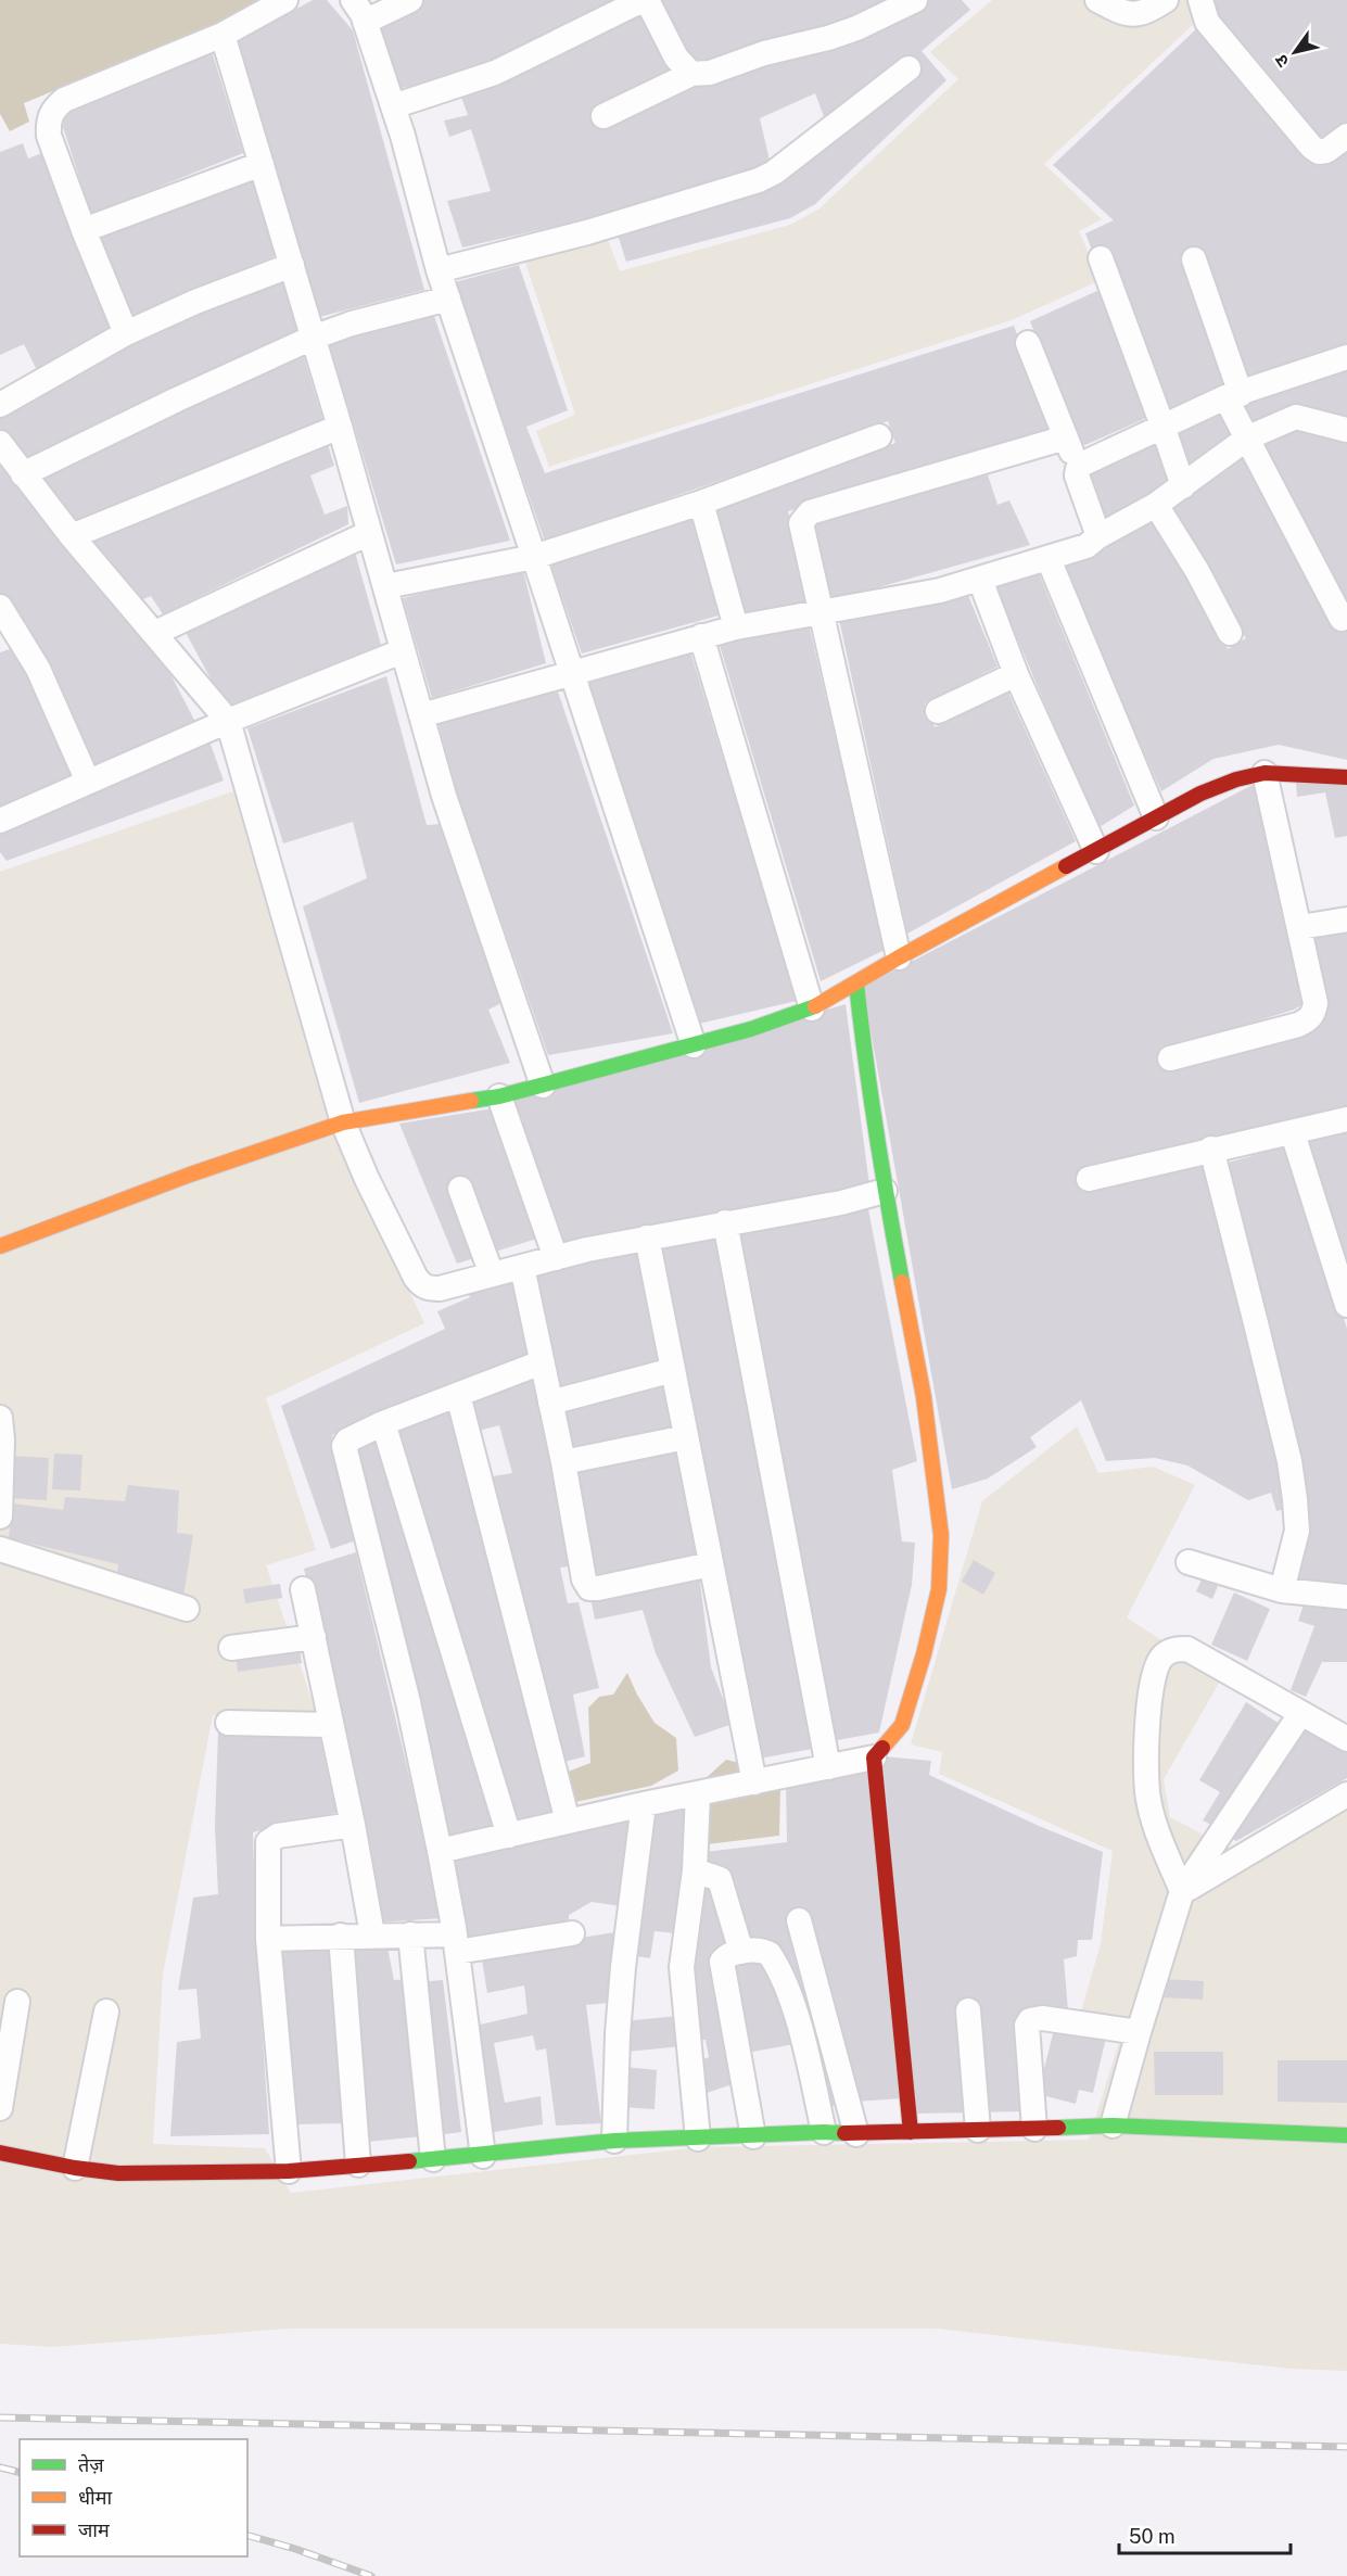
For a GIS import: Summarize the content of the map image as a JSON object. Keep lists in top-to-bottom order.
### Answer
{
  "legend": ["तेज़", "धीमा", "जाम"],
  "scale_bar": "50 m",
  "north": "bottom left"
}
